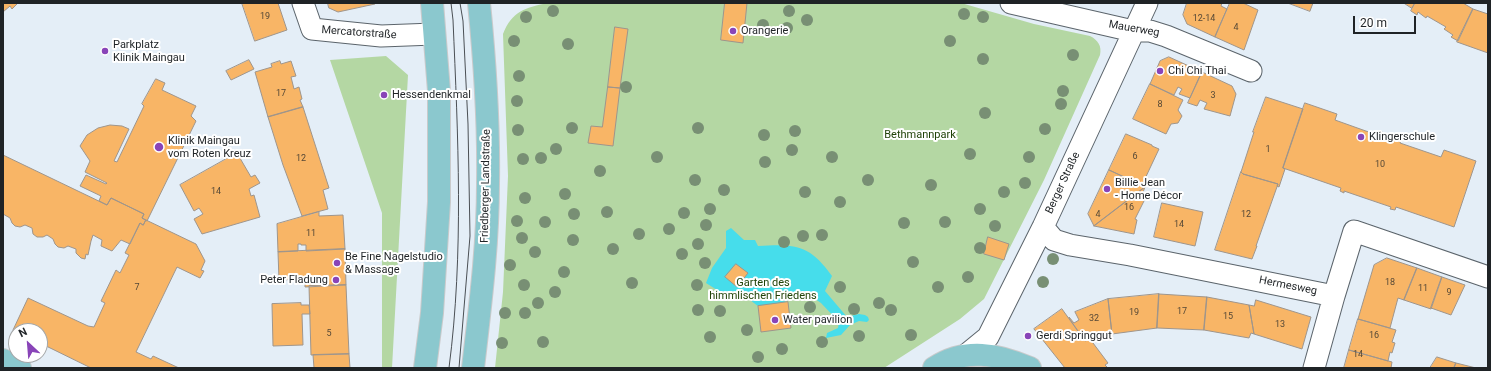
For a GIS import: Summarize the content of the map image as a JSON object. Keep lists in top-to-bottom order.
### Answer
{
  "streets": {
    "main road": ["Friedberger Landstraße"],
    "street": [
      "Mauerweg",
      "Mercatorstraße",
      "Berger Straße",
      "Hermesweg"
    ]
  },
  "crossings": [
    ["Mauerweg", "Berger Straße"],
    ["Berger Straße", "Hermesweg"]
  ],
  "parks": ["Bethmannpark", "Garten des himmlischen Friedens"],
  "places": [
    "Orangerie",
    "Parkplatz Klinik Maingau",
    "Chi Chi Thai",
    "Hessendenkmal",
    "Klingerschule",
    "Klinik Maingau vom Roten Kreuz",
    "Billie Jean - Home Décor",
    "Be Fine Nagelstudio & Massage",
    "Peter Fladung",
    "Water pavilion",
    "Gerdi Springgut"
  ],
  "house_numbers": [
    "19",
    "12-14",
    "4",
    "17",
    "3",
    "8",
    "1",
    "6",
    "12",
    "10",
    "14",
    "16",
    "4",
    "12",
    "14",
    "11",
    "18",
    "7",
    "11",
    "9",
    "17",
    "19",
    "15",
    "32",
    "13",
    "5",
    "16",
    "14"
  ],
  "scale_bar": "20 m",
  "north": "top left"
}
